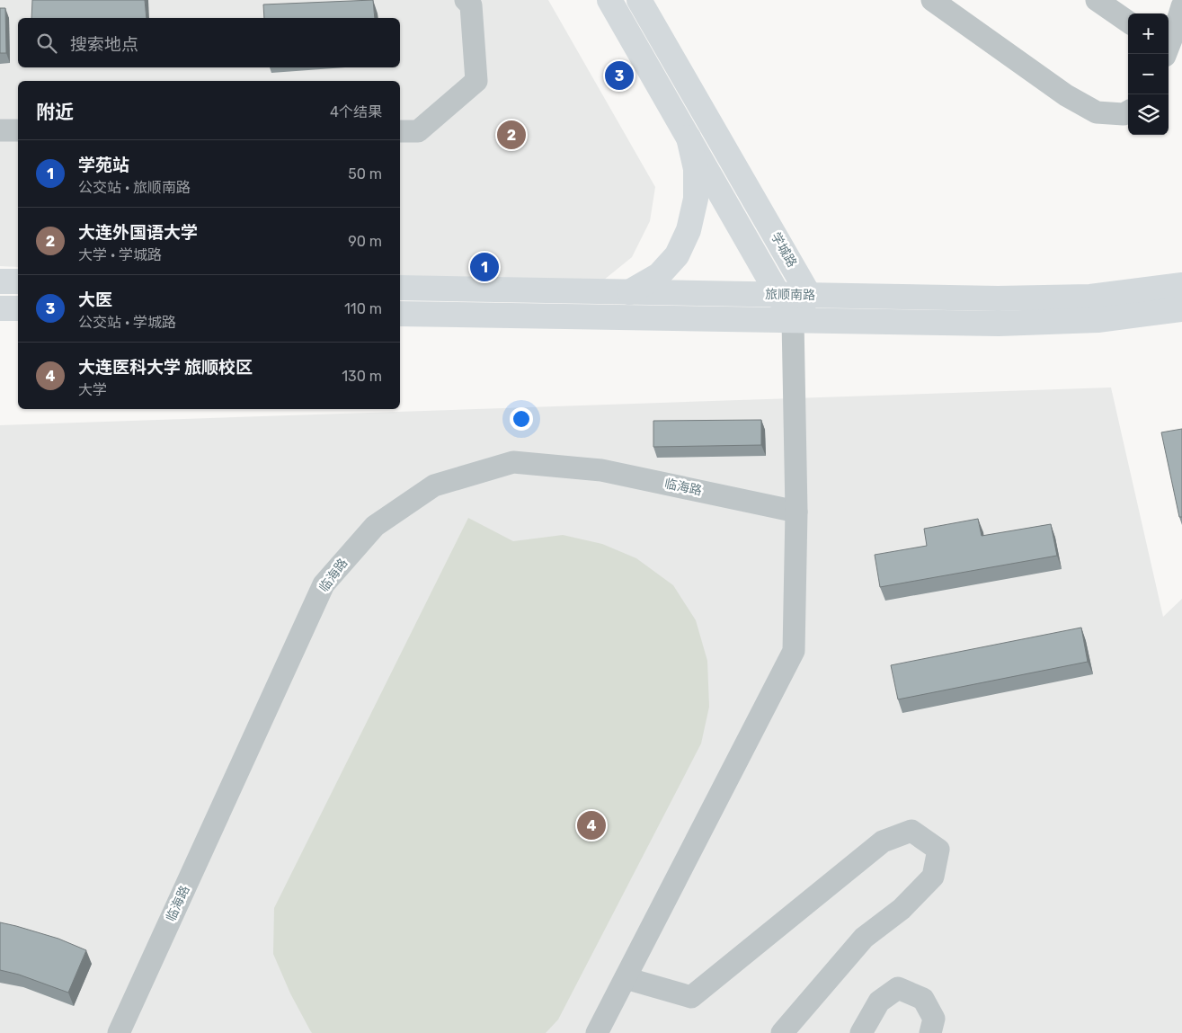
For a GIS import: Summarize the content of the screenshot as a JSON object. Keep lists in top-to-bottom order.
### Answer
{
  "streets": {
    "main road": ["学城路", "旅顺南路"],
    "street": ["临海路"]
  },
  "crossings": [
    ["学城路", "旅顺南路"]
  ],
  "page": {
    "map_buttons": ["+", "−"],
    "search": "搜索地点",
    "pins": [
      "3",
      "2",
      "1",
      "4"
    ],
    "heading": ["附近", "4个结果"],
    "list": [
      {
        "mark": "1",
        "name": "学苑站",
        "note": "公交站 · 旅顺南路",
        "value": "50 m"
      },
      {
        "mark": "2",
        "name": "大连外国语大学",
        "note": "大学 · 学城路",
        "value": "90 m"
      },
      {
        "mark": "3",
        "name": "大医",
        "note": "公交站 · 学城路",
        "value": "110 m"
      },
      {
        "mark": "4",
        "name": "大连医科大学 旅顺校区",
        "note": "大学",
        "value": "130 m"
      }
    ]
  }
}
